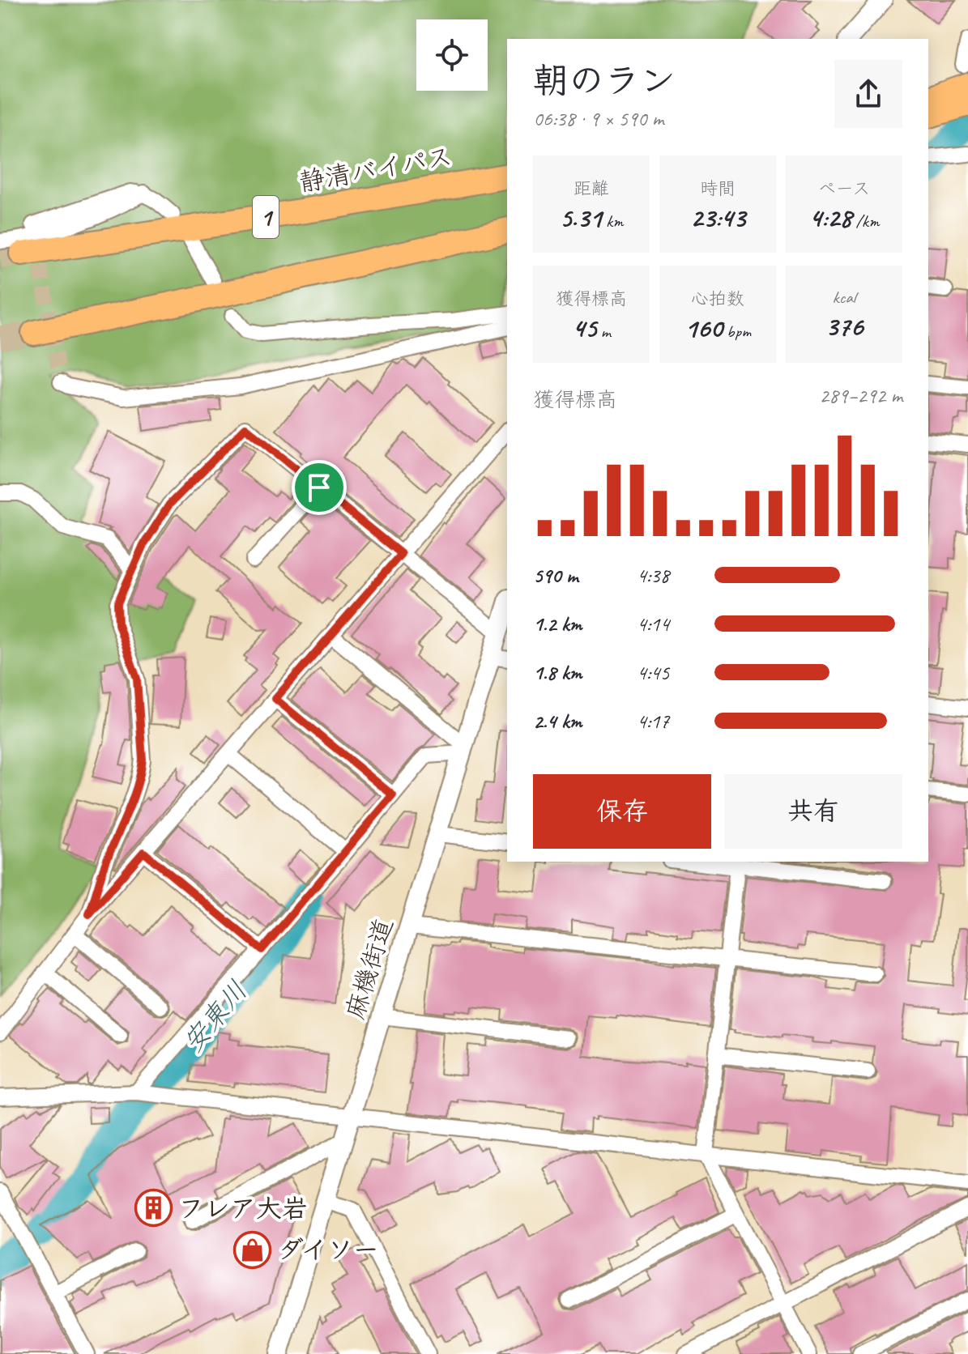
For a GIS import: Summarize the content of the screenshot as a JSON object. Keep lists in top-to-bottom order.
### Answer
{
  "streets": {
    "highway": ["静清バイパス", "1"],
    "street": ["麻機街道"]
  },
  "water": ["安東川"],
  "places": {
    "building": ["フレア大岩"],
    "shop": ["ダイソー"]
  },
  "page": {
    "heading": ["朝のラン", "06:38 · 9 × 590 m"],
    "stats": [
      ["距離", "5.31 km"],
      ["時間", "23:43"],
      ["ペース", "4:28 /km"],
      ["獲得標高", "45 m"],
      ["心拍数", "160 bpm"],
      ["kcal", "376"]
    ],
    "chart": ["獲得標高", "289–292 m"],
    "list": [
      {
        "name": "590 m",
        "note": "4:38"
      },
      {
        "name": "1.2 km",
        "note": "4:14"
      },
      {
        "name": "1.8 km",
        "note": "4:45"
      },
      {
        "name": "2.4 km",
        "note": "4:17"
      }
    ],
    "buttons": ["保存", "共有"]
  }
}
